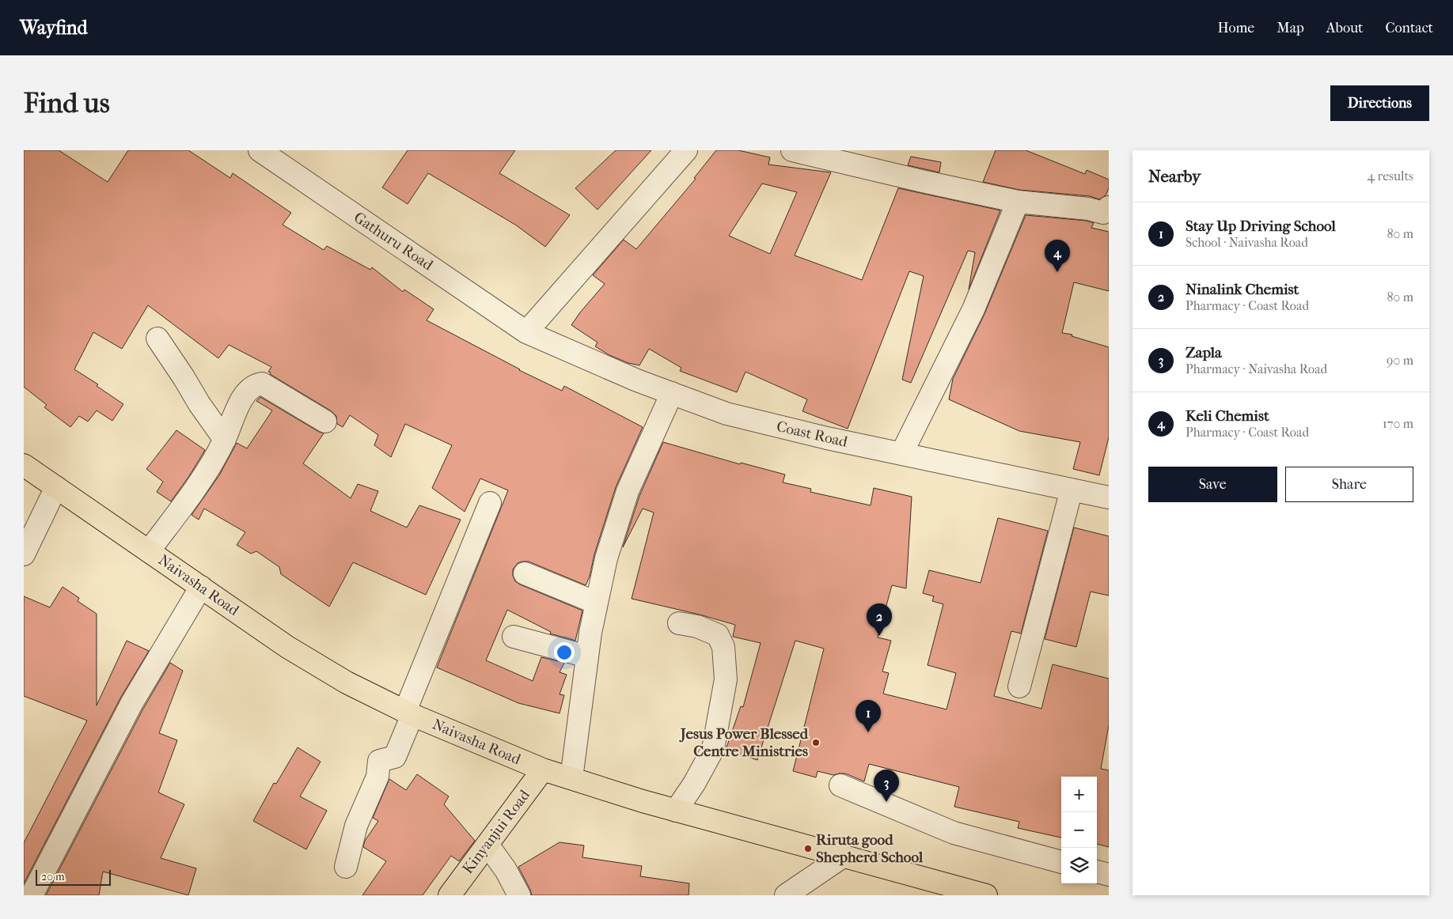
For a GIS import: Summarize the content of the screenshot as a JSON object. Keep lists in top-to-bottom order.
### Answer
{
  "streets": {
    "main road": ["Naivasha Road", "Kinyanjui Road"],
    "street": ["Gathuru Road", "Coast Road"]
  },
  "crossings": [
    ["Gathuru Road", "Coast Road"],
    ["Naivasha Road", "Kinyanjui Road"]
  ],
  "places": ["Jesus Power Blessed Centre Ministries", "Riruta good Shepherd School"],
  "scale_bar": "20 m",
  "page": {
    "header": "Wayfind",
    "nav": [
      "Home",
      "Map",
      "About",
      "Contact"
    ],
    "buttons": [
      "Directions",
      ["Save", "Share"]
    ],
    "title": "Find us",
    "heading": ["Nearby", "4 results"],
    "list": [
      {
        "mark": "1",
        "name": "Stay Up Driving School",
        "note": "School · Naivasha Road",
        "value": "80 m"
      },
      {
        "mark": "2",
        "name": "Ninalink Chemist",
        "note": "Pharmacy · Coast Road",
        "value": "80 m"
      },
      {
        "mark": "3",
        "name": "Zapla",
        "note": "Pharmacy · Naivasha Road",
        "value": "90 m"
      },
      {
        "mark": "4",
        "name": "Keli Chemist",
        "note": "Pharmacy · Coast Road",
        "value": "170 m"
      }
    ],
    "pins": [
      "4",
      "2",
      "1",
      "3"
    ],
    "map_buttons": ["+", "−"],
    "scale": "20 m"
  }
}
